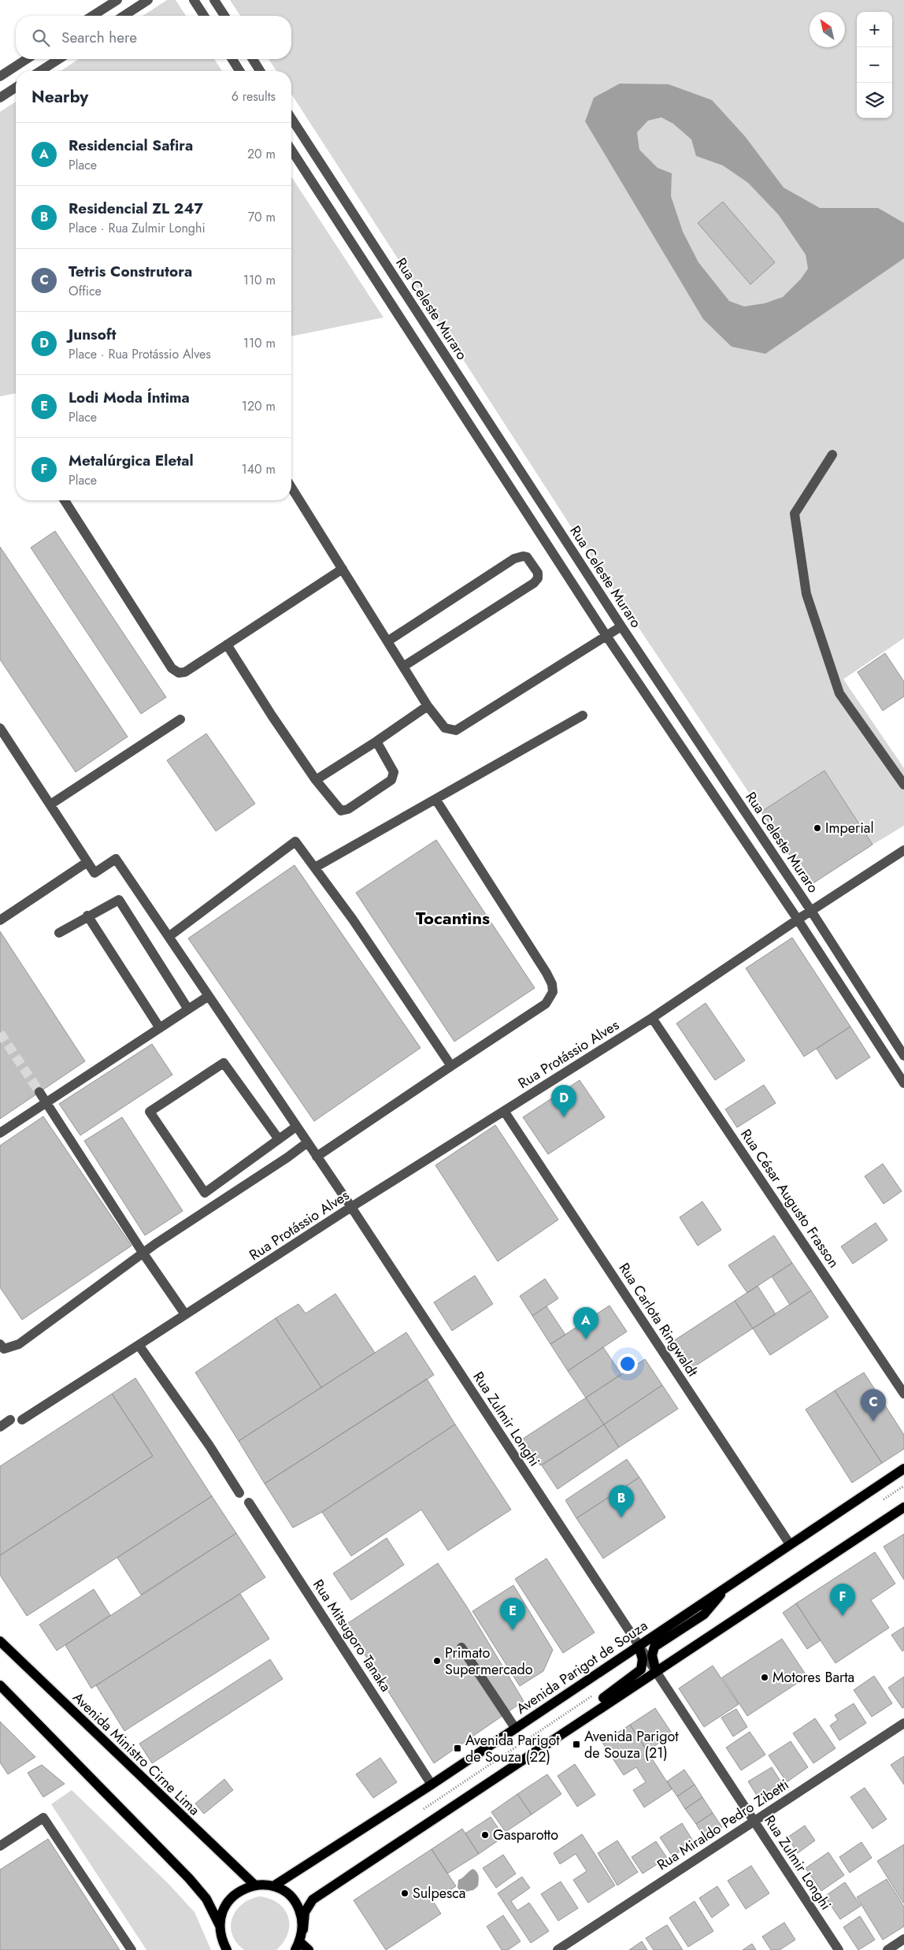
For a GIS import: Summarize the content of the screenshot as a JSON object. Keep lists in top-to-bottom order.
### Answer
{
  "streets": {
    "main road": ["Avenida Parigot de Souza", "Avenida Ministro Cirne Lima"],
    "street": [
      "Rua Celeste Muraro",
      "Rua Protássio Alves",
      "Rua César Augusto Frasson",
      "Rua Carlota Ringwaldt",
      "Rua Zulmir Longhi",
      "Rua Mitsugoro Tanaka",
      "Rua Miraldo Pedro Zibetti"
    ]
  },
  "crossings": [
    ["Rua Celeste Muraro", "Rua Protássio Alves"],
    ["Rua Protássio Alves", "Rua César Augusto Frasson"],
    ["Rua Protássio Alves", "Rua Carlota Ringwaldt"],
    ["Rua Protássio Alves", "Rua Zulmir Longhi"],
    ["Rua Carlota Ringwaldt", "Avenida Parigot de Souza"],
    ["Rua Zulmir Longhi", "Avenida Parigot de Souza"],
    ["Rua Zulmir Longhi", "Rua Miraldo Pedro Zibetti"],
    ["Rua Mitsugoro Tanaka", "Avenida Parigot de Souza"]
  ],
  "districts": ["Tocantins"],
  "places": {
    "other": [
      "Imperial",
      "Primato Supermercado",
      "Motores Barta",
      "Gasparotto",
      "Sulpesca"
    ],
    "transit": ["Avenida Parigot de Souza (21)", "Avenida Parigot de Souza (22)"]
  },
  "north": "top left",
  "page": {
    "map_buttons": ["+", "−"],
    "search": "Search here",
    "heading": ["Nearby", "6 results"],
    "list": [
      {
        "mark": "A",
        "name": "Residencial Safira",
        "note": "Place",
        "value": "20 m"
      },
      {
        "mark": "B",
        "name": "Residencial ZL 247",
        "note": "Place · Rua Zulmir Longhi",
        "value": "70 m"
      },
      {
        "mark": "C",
        "name": "Tetris Construtora",
        "note": "Office",
        "value": "110 m"
      },
      {
        "mark": "D",
        "name": "Junsoft",
        "note": "Place · Rua Protássio Alves",
        "value": "110 m"
      },
      {
        "mark": "E",
        "name": "Lodi Moda Íntima",
        "note": "Place",
        "value": "120 m"
      },
      {
        "mark": "F",
        "name": "Metalúrgica Eletal",
        "note": "Place",
        "value": "140 m"
      }
    ],
    "pins": [
      "D",
      "A",
      "C",
      "B",
      "F",
      "E"
    ]
  }
}
